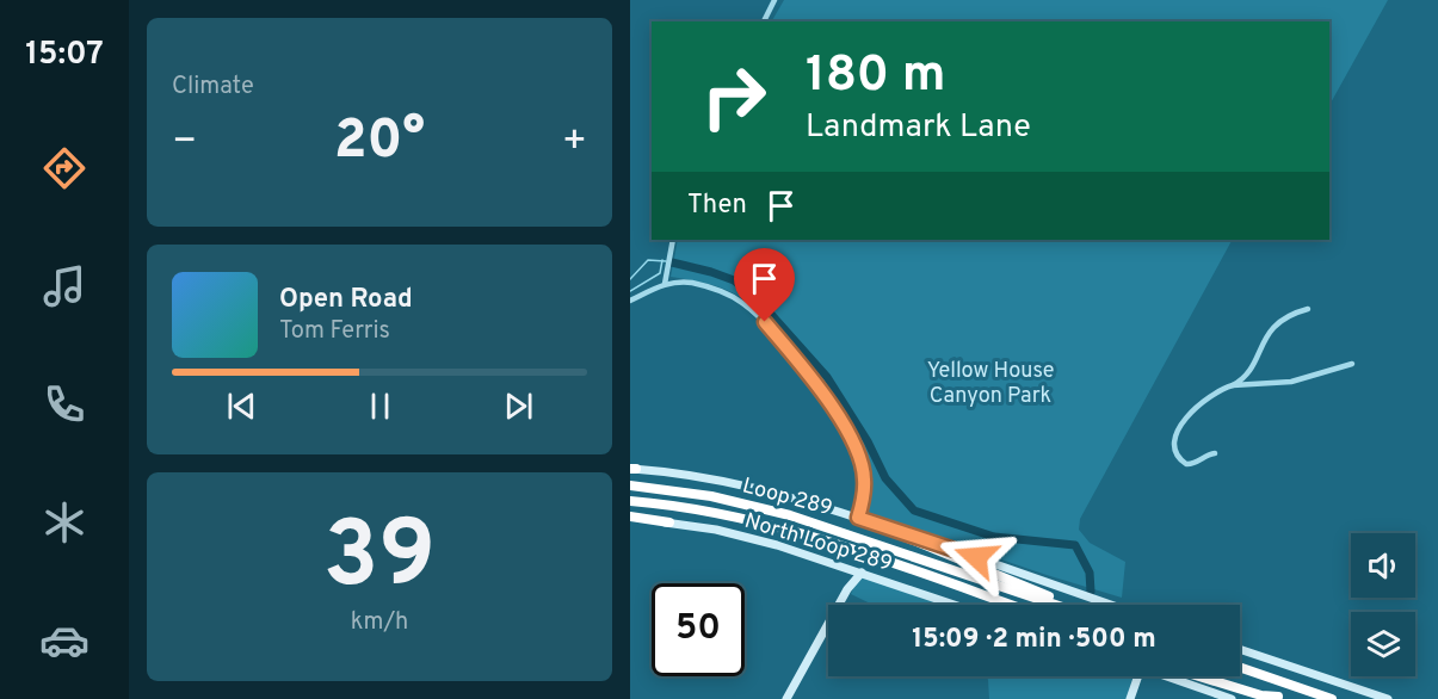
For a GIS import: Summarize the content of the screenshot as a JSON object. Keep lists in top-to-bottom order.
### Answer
{
  "streets": {
    "highway": ["Loop 289"],
    "main road": ["North Loop 289"]
  },
  "parks": ["Yellow House Canyon Park"],
  "page": {
    "tabs": "15:07",
    "tile": [
      "Climate",
      ["39", "km/h"]
    ],
    "turn": ["180 m", "Landmark Lane"],
    "heat": ["−", "20°", "+"],
    "then": "Then",
    "song": ["Open Road", "Tom Ferris"],
    "limit": "50",
    "trip": "15:09 · 2 min · 500 m"
  }
}
